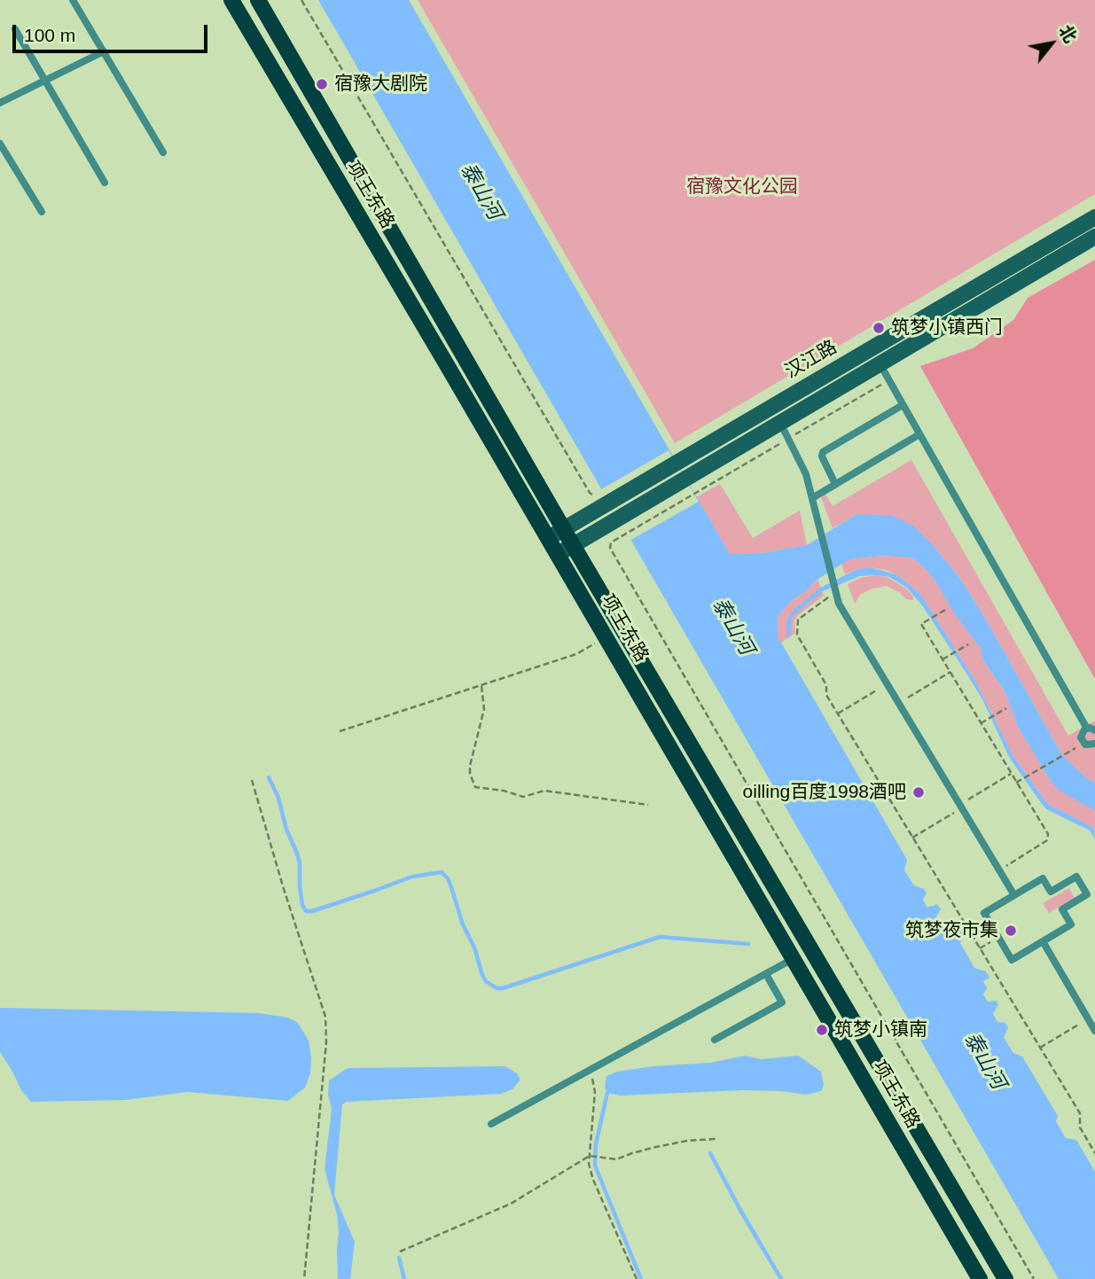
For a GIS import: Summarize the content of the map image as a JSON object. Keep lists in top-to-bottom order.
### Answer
{
  "streets": {
    "main road": ["项王东路"],
    "street": ["汉江路"]
  },
  "crossings": [
    ["项王东路", "汉江路"]
  ],
  "water": ["泰山河"],
  "parks": ["宿豫文化公园"],
  "places": [
    "宿豫大剧院",
    "筑梦小镇西门",
    "oilling百度1998酒吧",
    "筑梦夜市集",
    "筑梦小镇南"
  ],
  "scale_bar": "100 m",
  "north": "top right"
}
